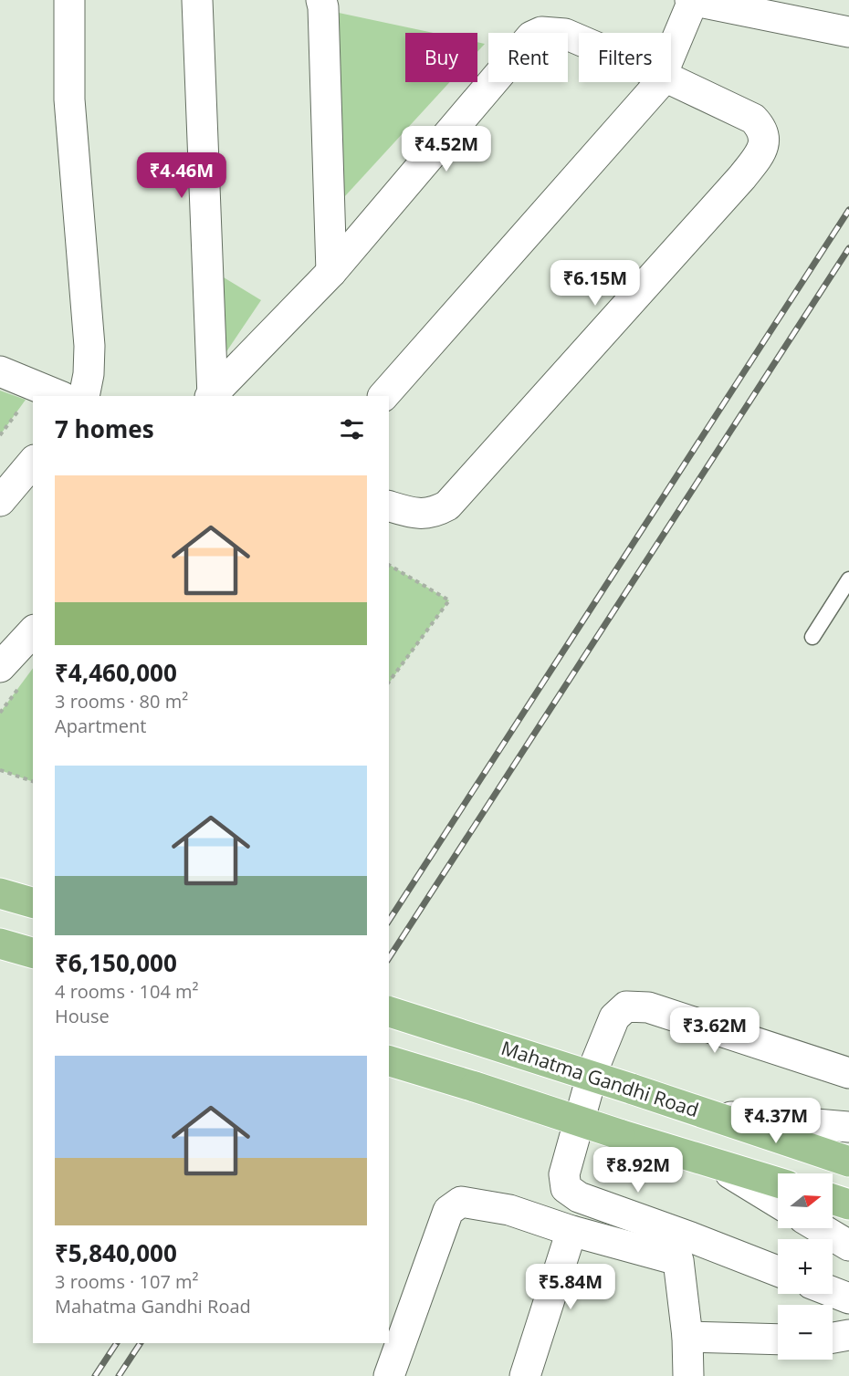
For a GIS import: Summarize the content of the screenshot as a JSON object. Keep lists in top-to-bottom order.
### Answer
{
  "streets": {
    "main road": ["Mahatma Gandhi Road"]
  },
  "north": "right",
  "page": {
    "chip": ["Buy", "Rent", "Filters"],
    "price": [
      "₹4.52M",
      "₹4.46M",
      "₹6.15M",
      "₹3.62M",
      "₹4.37M",
      "₹8.92M",
      "₹5.84M"
    ],
    "heading": "7 homes",
    "list": [
      {
        "name": "₹4,460,000",
        "note": "3 rooms · 80 m² · Apartment"
      },
      {
        "name": "₹6,150,000",
        "note": "4 rooms · 104 m² · House"
      },
      {
        "name": "₹5,840,000",
        "note": "3 rooms · 107 m² · Mahatma Gandhi Road"
      }
    ],
    "map_buttons": ["+", "−"]
  }
}
